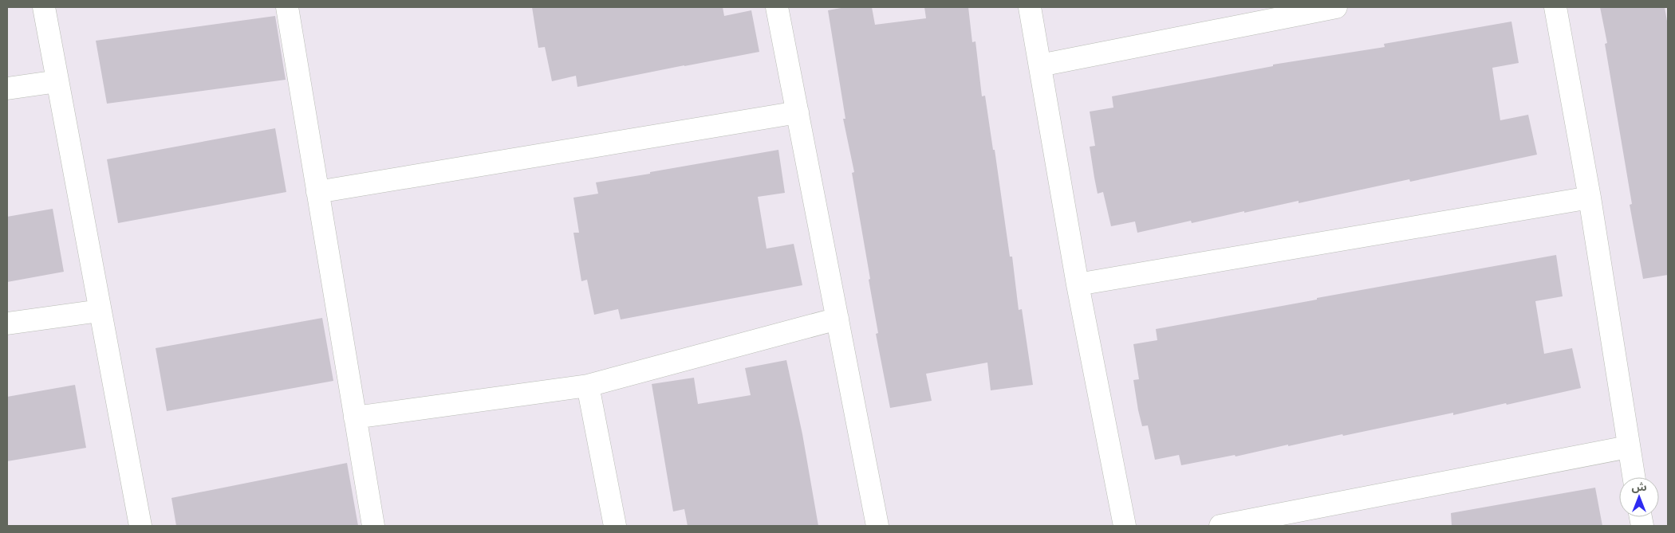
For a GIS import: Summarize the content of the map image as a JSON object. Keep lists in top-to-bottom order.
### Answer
{
  "north": "top"
}
